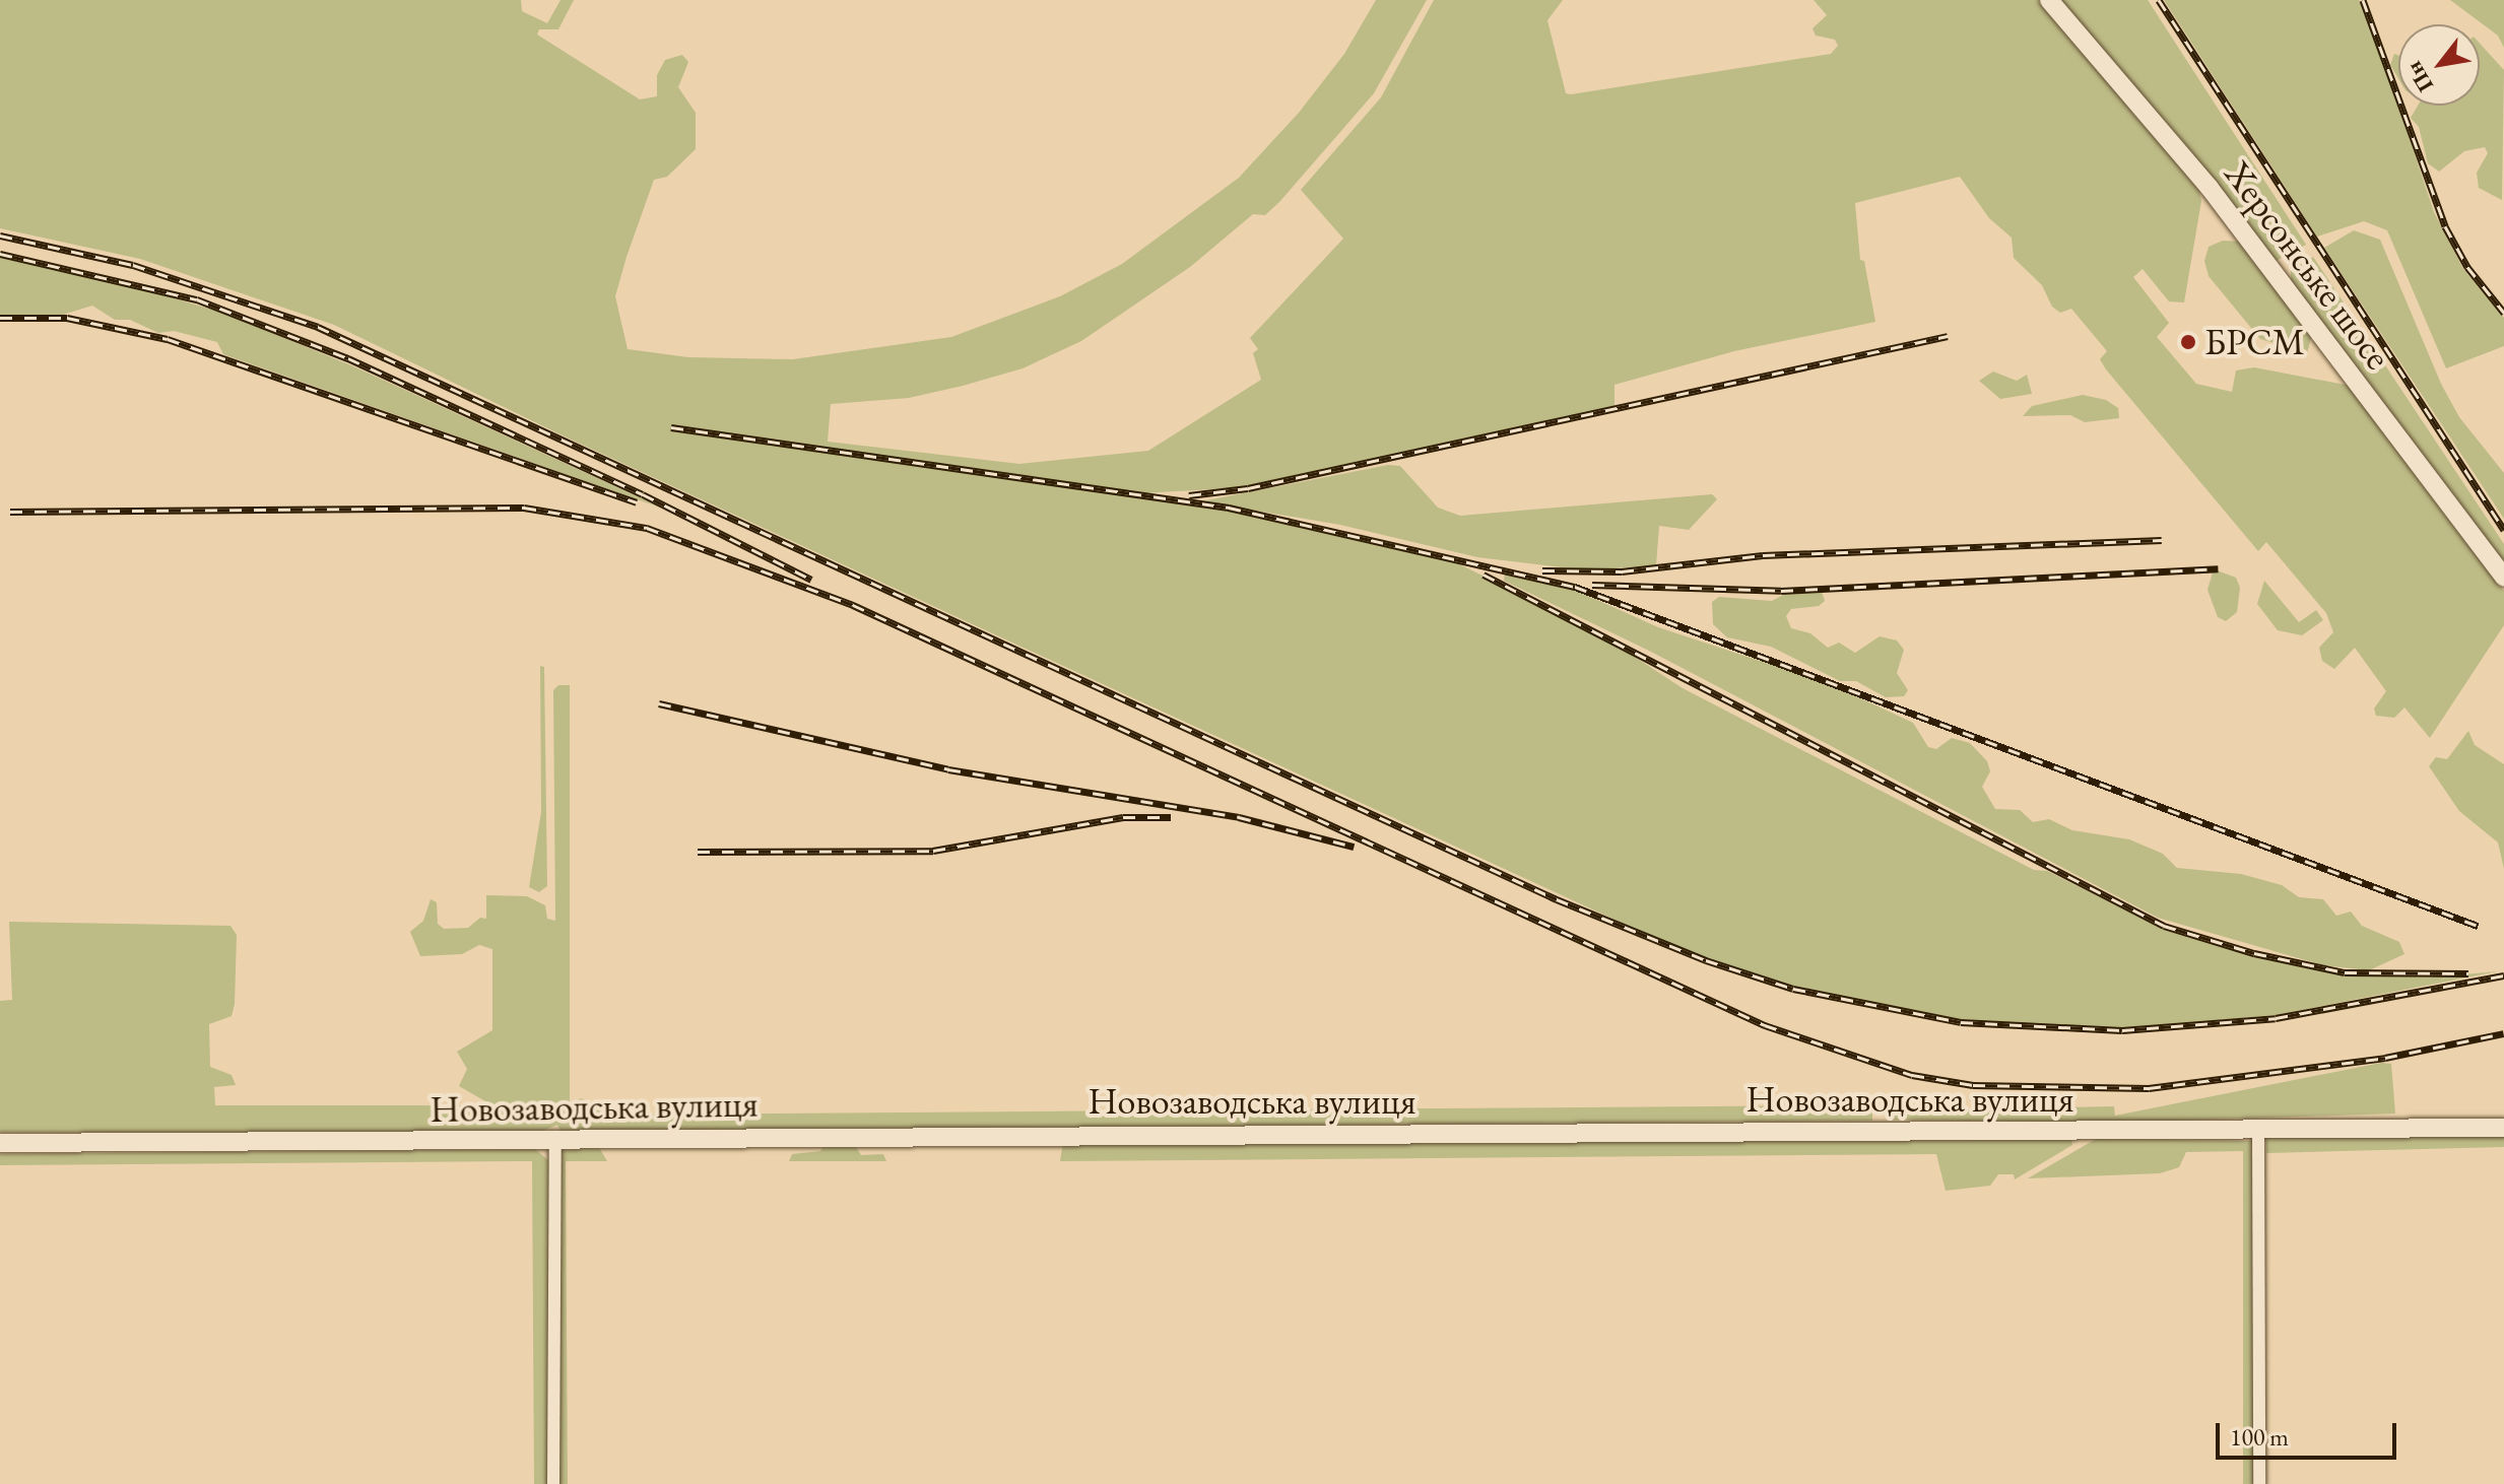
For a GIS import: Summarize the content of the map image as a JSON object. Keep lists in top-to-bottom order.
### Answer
{
  "streets": {
    "street": ["Херсонське шосе", "Новозаводська вулиця"]
  },
  "places": ["БРСМ"],
  "scale_bar": "100 m",
  "north": "bottom left"
}
